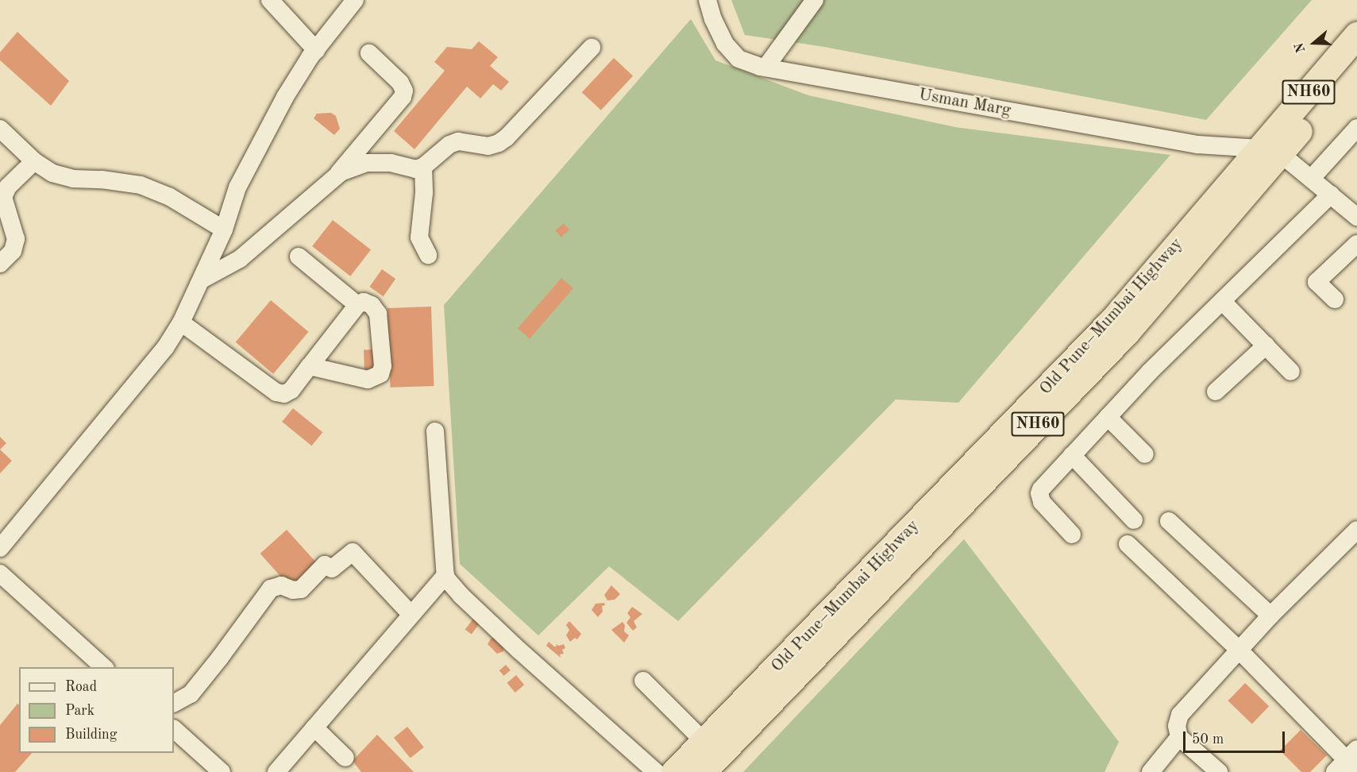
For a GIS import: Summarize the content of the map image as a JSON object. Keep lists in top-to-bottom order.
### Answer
{
  "streets": {
    "highway": ["NH60", "Old Pune–Mumbai Highway"],
    "street": ["Usman Marg"]
  },
  "crossings": [
    ["Usman Marg", "Old Pune–Mumbai Highway"]
  ],
  "legend": ["Road", "Park", "Building"],
  "scale_bar": "50 m",
  "north": "left"
}
